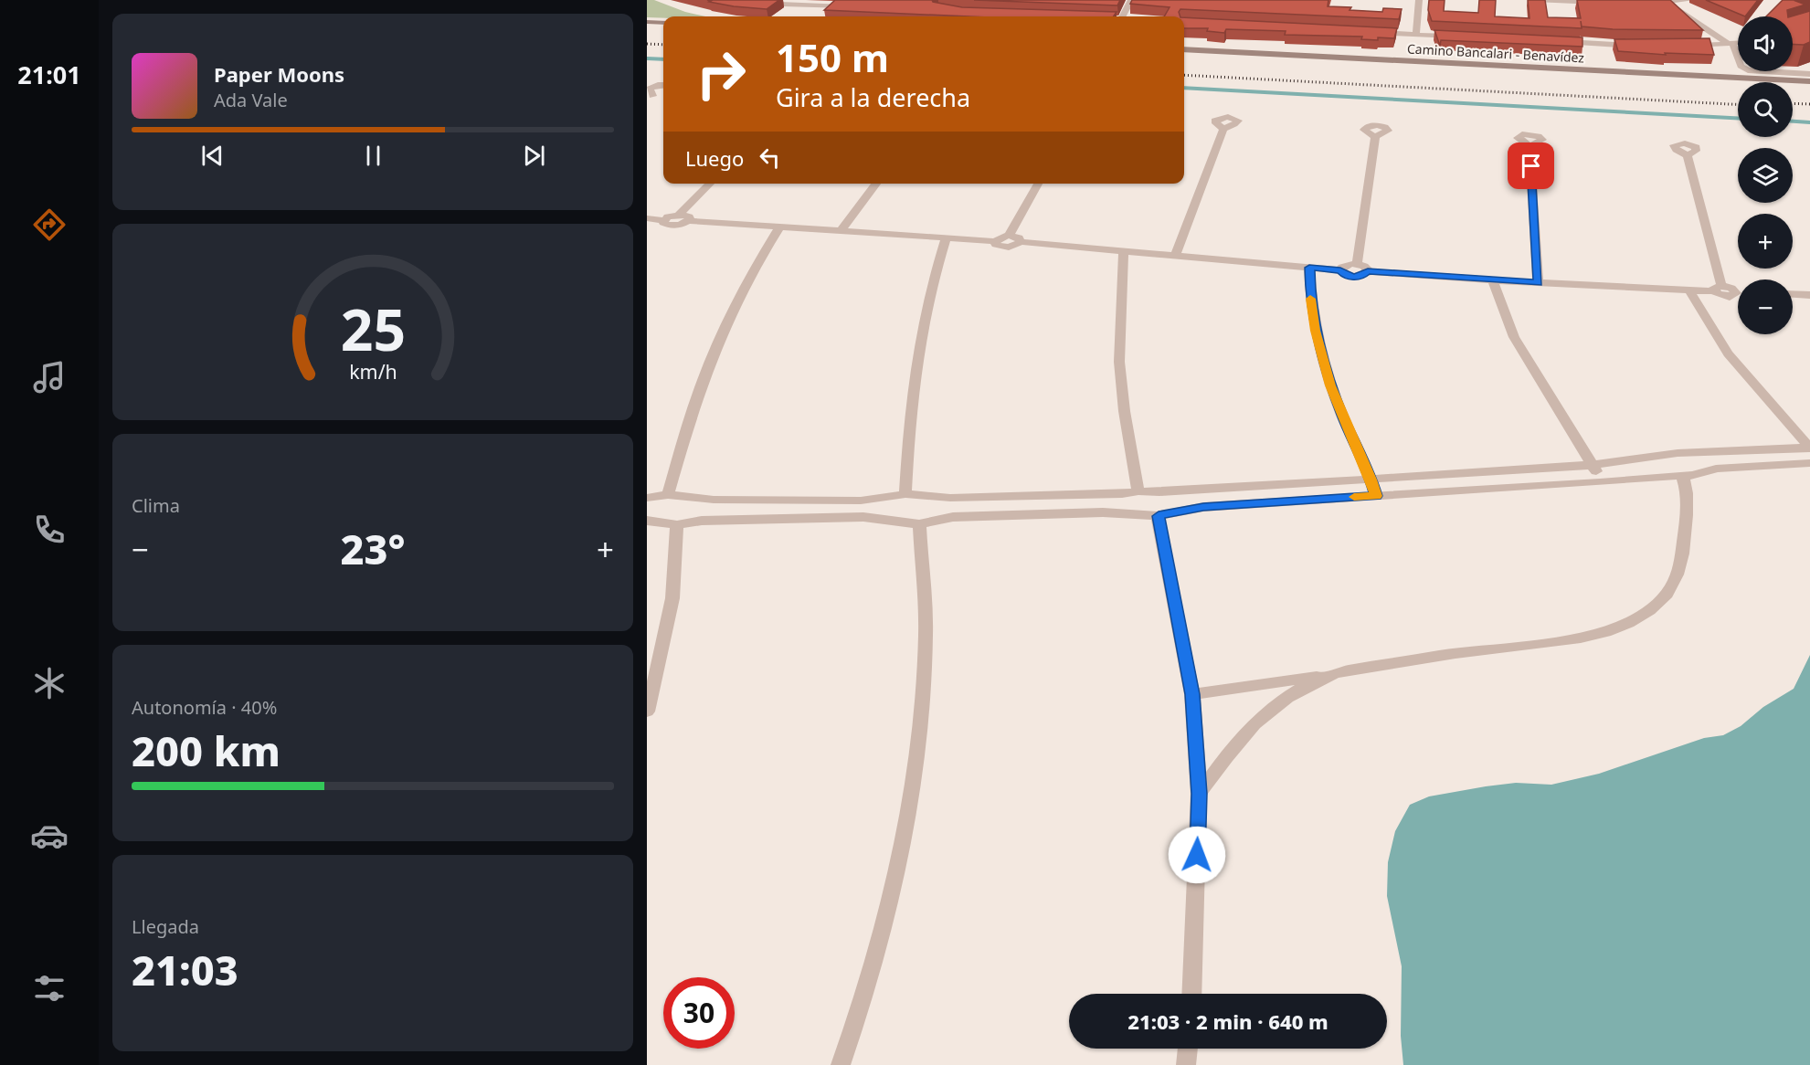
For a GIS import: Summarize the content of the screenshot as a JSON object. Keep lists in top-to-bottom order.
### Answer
{
  "streets": {
    "main road": ["Camino Bancalari - Benavídez"]
  },
  "page": {
    "tabs": "21:01",
    "map_buttons": ["+", "−"],
    "turn": ["150 m", "Gira a la derecha"],
    "song": ["Paper Moons", "Ada Vale"],
    "then": "Luego",
    "tile": [
      "Clima",
      ["Autonomía · 40%", "200 km"],
      ["Llegada", "21:03"]
    ],
    "heat": ["−", "23°", "+"],
    "limit": "30",
    "trip": "21:03 · 2 min · 640 m",
    "gauge": ["25", "km/h"]
  }
}
